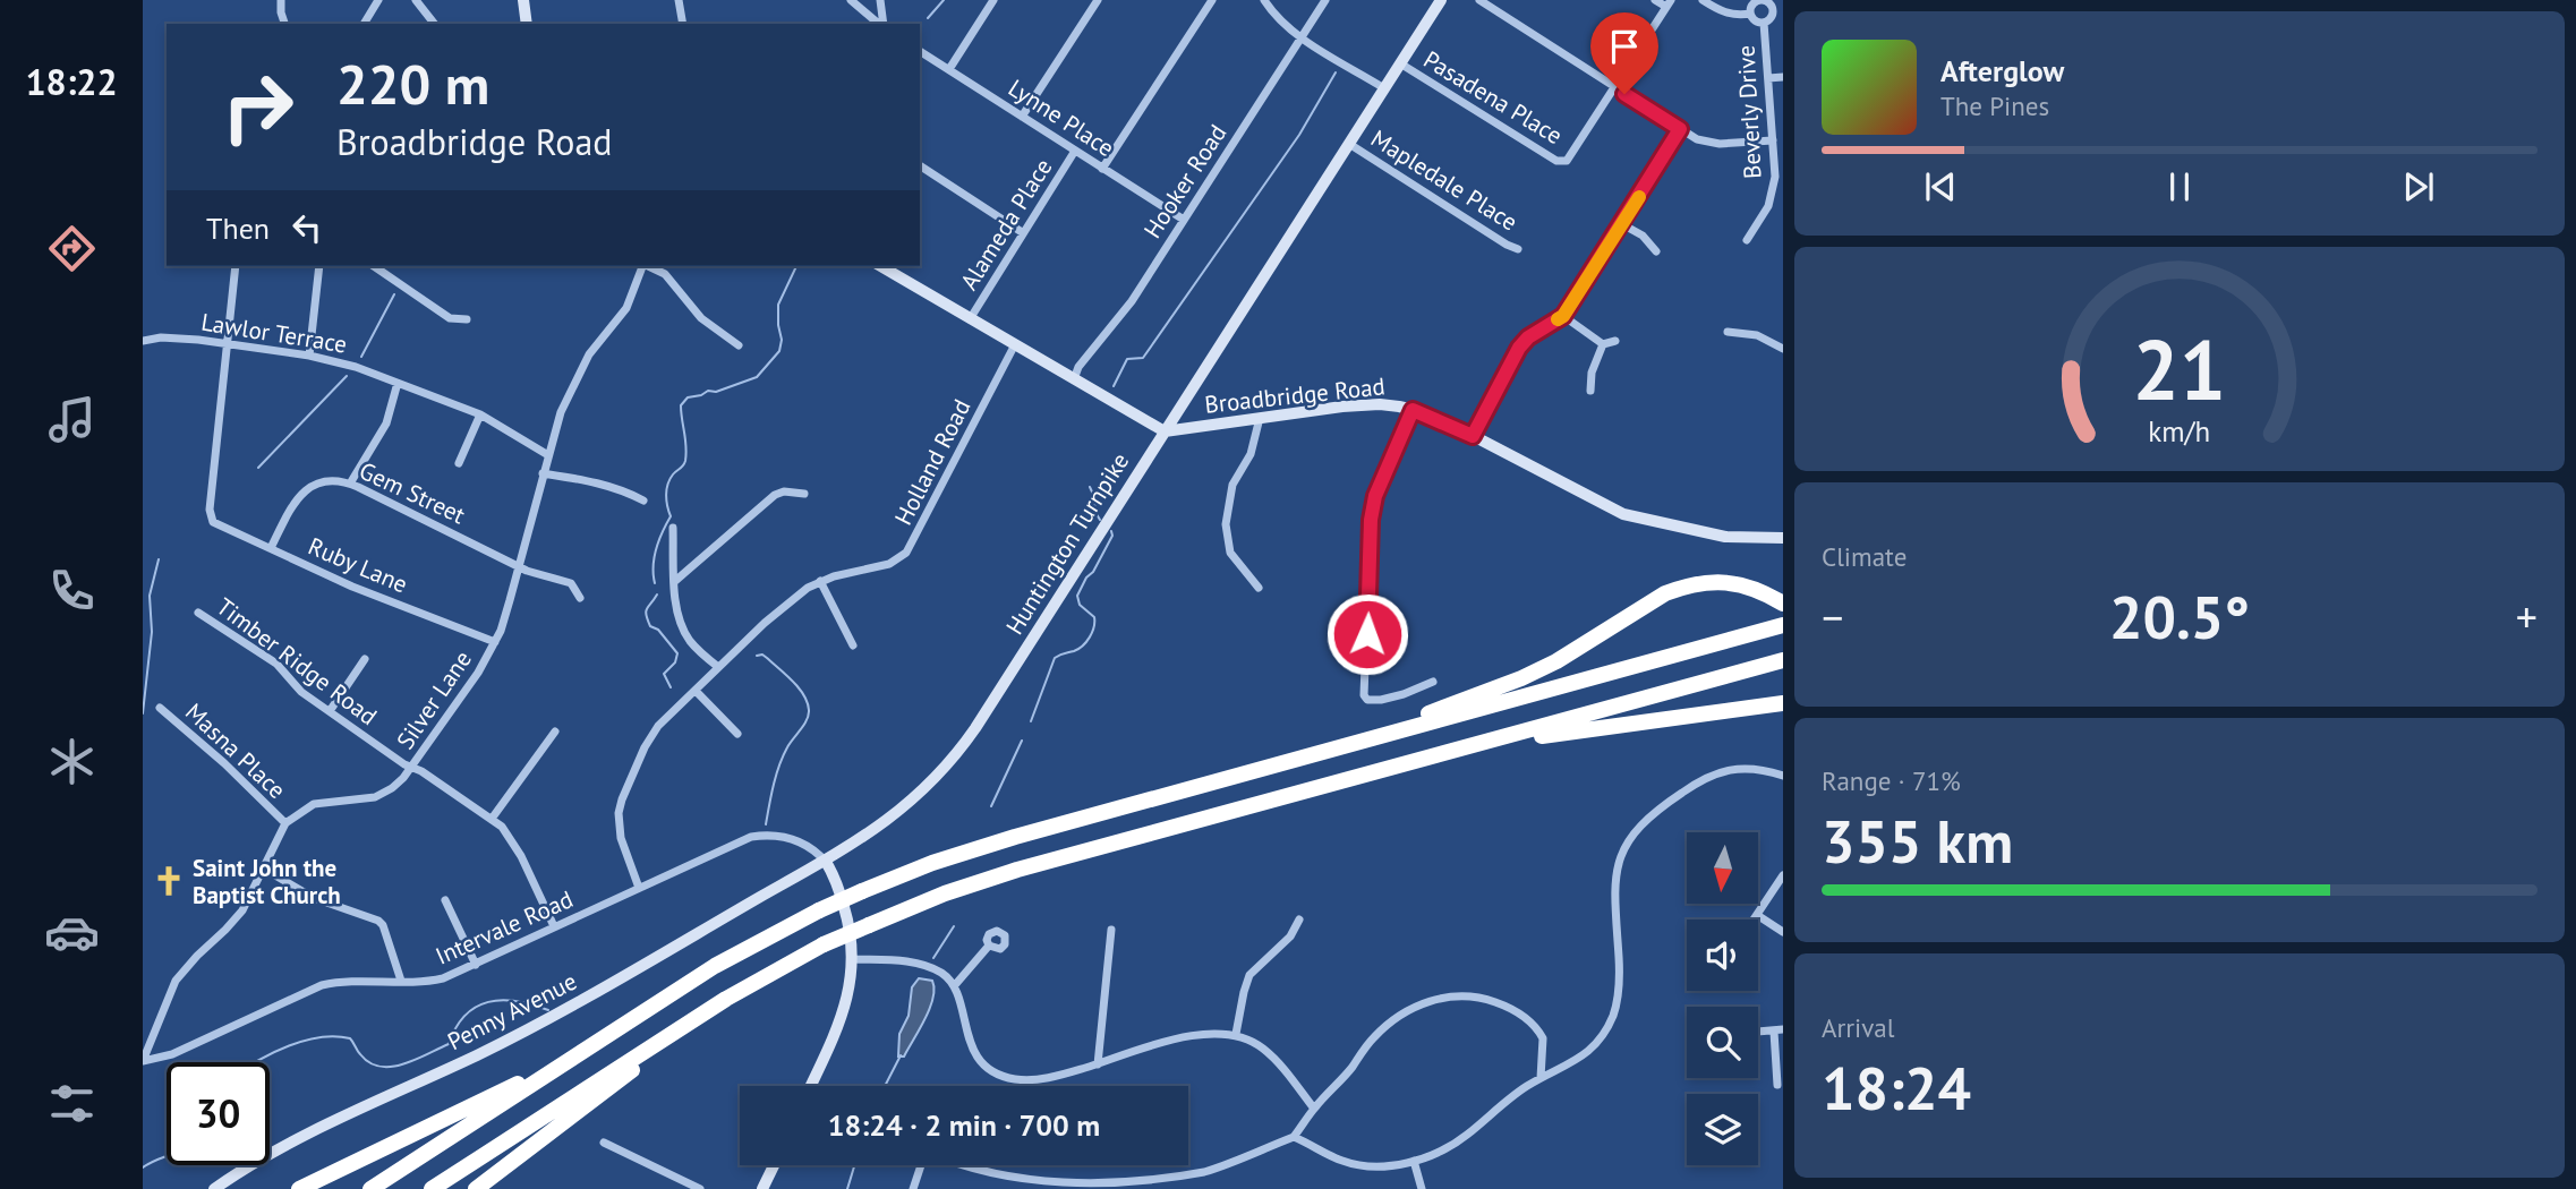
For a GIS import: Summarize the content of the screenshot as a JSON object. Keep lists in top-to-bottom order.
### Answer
{
  "streets": {
    "main road": ["Broadbridge Road", "Huntington Turnpike", "Penny Avenue"],
    "street": [
      "Pasadena Place",
      "Beverly Drive",
      "Lynne Place",
      "Mapledale Place",
      "Hooker Road",
      "Alameda Place",
      "Lawlor Terrace",
      "Holland Road",
      "Gem Street",
      "Ruby Lane",
      "Timber Ridge Road",
      "Silver Lane",
      "Masna Place",
      "Intervale Road"
    ]
  },
  "crossings": [
    ["Pasadena Place", "Huntington Turnpike"],
    ["Lynne Place", "Hooker Road"],
    ["Lynne Place", "Alameda Place"],
    ["Mapledale Place", "Huntington Turnpike"],
    ["Lawlor Terrace", "Ruby Lane"],
    ["Lawlor Terrace", "Silver Lane"],
    ["Broadbridge Road", "Huntington Turnpike"],
    ["Holland Road", "Intervale Road"],
    ["Gem Street", "Ruby Lane"],
    ["Gem Street", "Silver Lane"],
    ["Huntington Turnpike", "Intervale Road"],
    ["Huntington Turnpike", "Penny Avenue"],
    ["Ruby Lane", "Silver Lane"],
    ["Timber Ridge Road", "Silver Lane"],
    ["Timber Ridge Road", "Intervale Road"],
    ["Silver Lane", "Masna Place"],
    ["Intervale Road", "Penny Avenue"]
  ],
  "places": {
    "church": ["Saint John the Baptist Church"]
  },
  "north": "bottom",
  "page": {
    "tabs": "18:22",
    "turn": ["220 m", "Broadbridge Road"],
    "song": ["Afterglow", "The Pines"],
    "then": "Then",
    "tile": [
      "Climate",
      ["Range · 71%", "355 km"],
      ["Arrival", "18:24"]
    ],
    "heat": ["−", "20.5°", "+"],
    "limit": "30",
    "trip": "18:24 · 2 min · 700 m",
    "gauge": ["21", "km/h"]
  }
}
